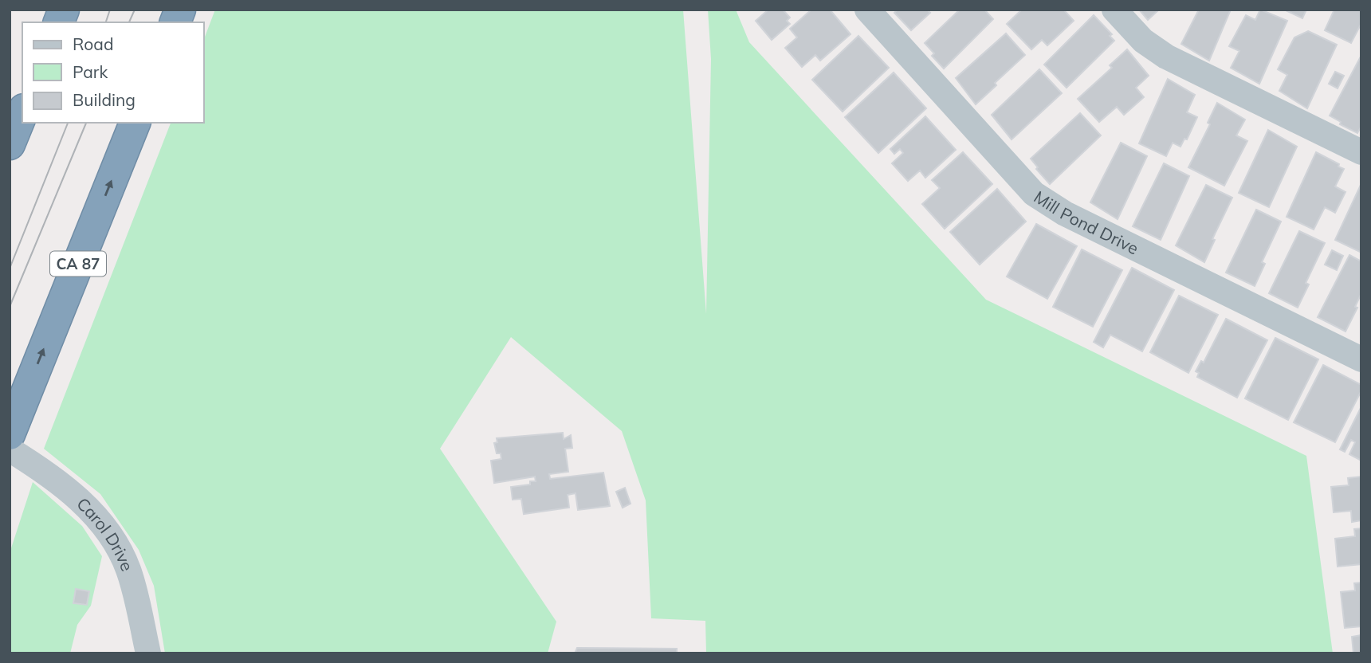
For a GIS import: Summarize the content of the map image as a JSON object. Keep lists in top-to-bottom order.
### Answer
{
  "streets": {
    "highway": ["CA 87"],
    "street": ["Mill Pond Drive", "Carol Drive"]
  },
  "legend": ["Road", "Park", "Building"]
}
